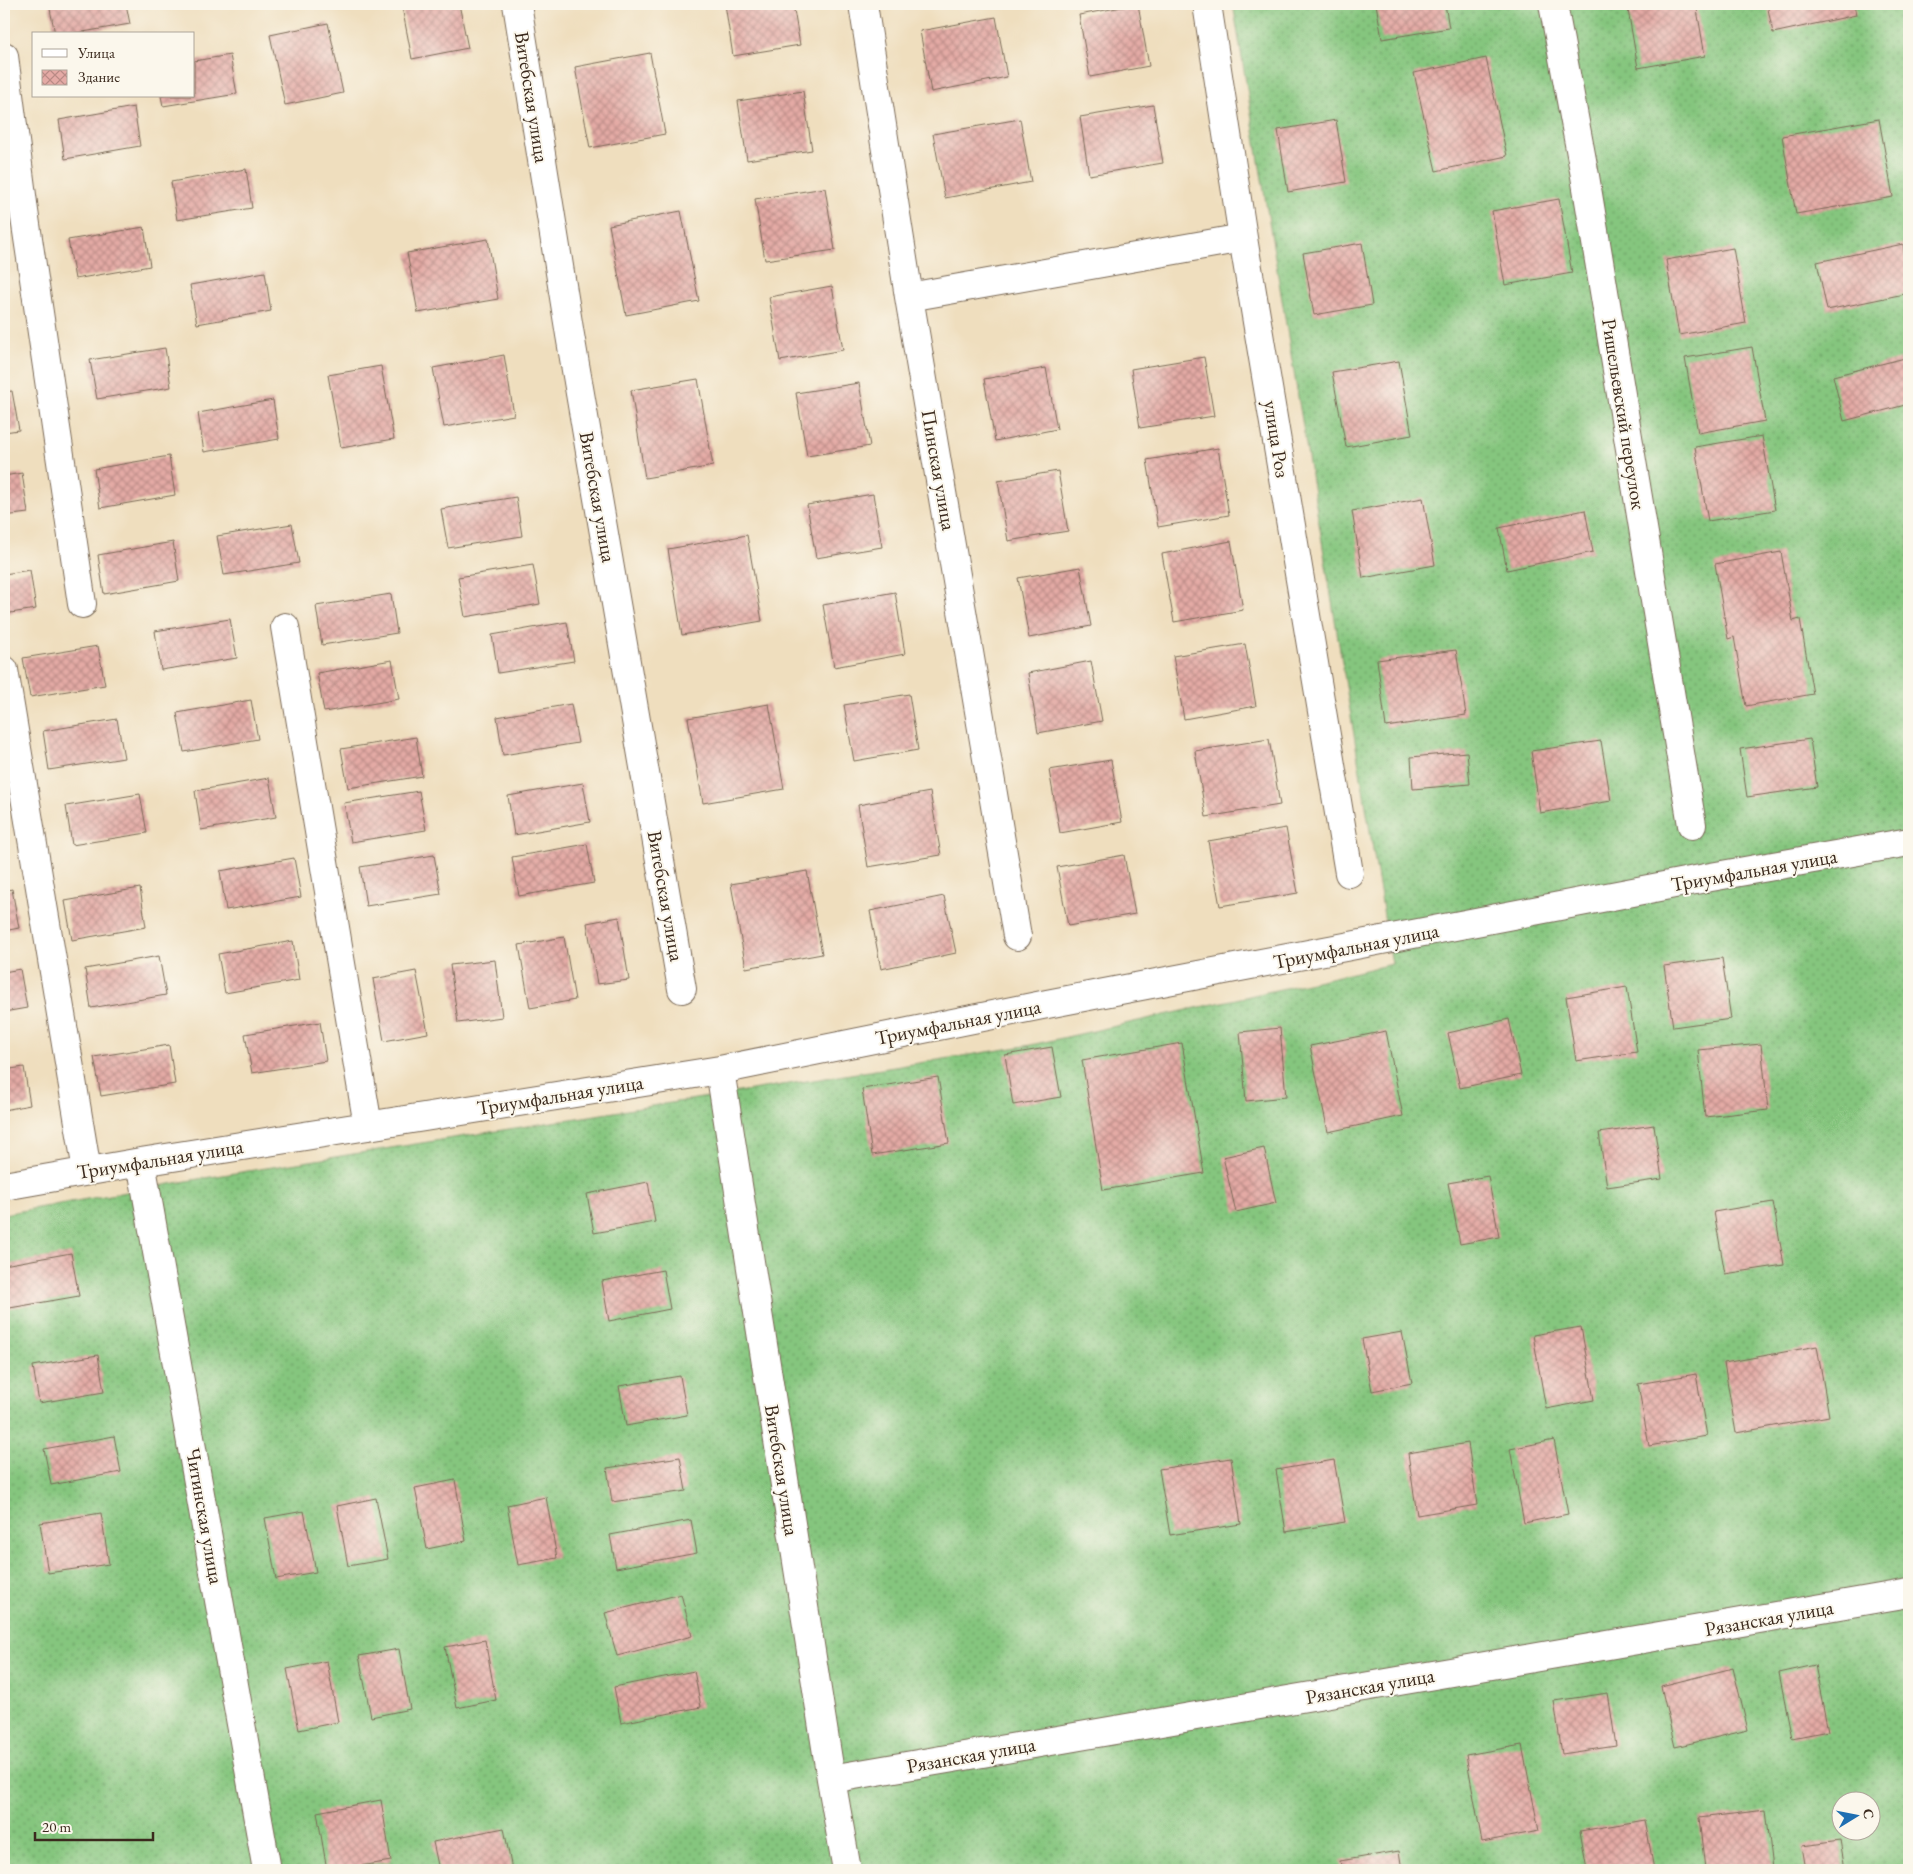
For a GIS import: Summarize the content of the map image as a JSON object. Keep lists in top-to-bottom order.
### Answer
{
  "streets": {
    "street": [
      "Витебская улица",
      "Ришельевский переулок",
      "улица Роз",
      "Пинская улица",
      "Триумфальная улица",
      "Читинская улица",
      "Рязанская улица"
    ]
  },
  "crossings": [
    ["Витебская улица", "Триумфальная улица"],
    ["Витебская улица", "Рязанская улица"],
    ["Триумфальная улица", "Читинская улица"]
  ],
  "legend": ["Улица", "Здание"],
  "scale_bar": "20 m",
  "north": "right"
}
